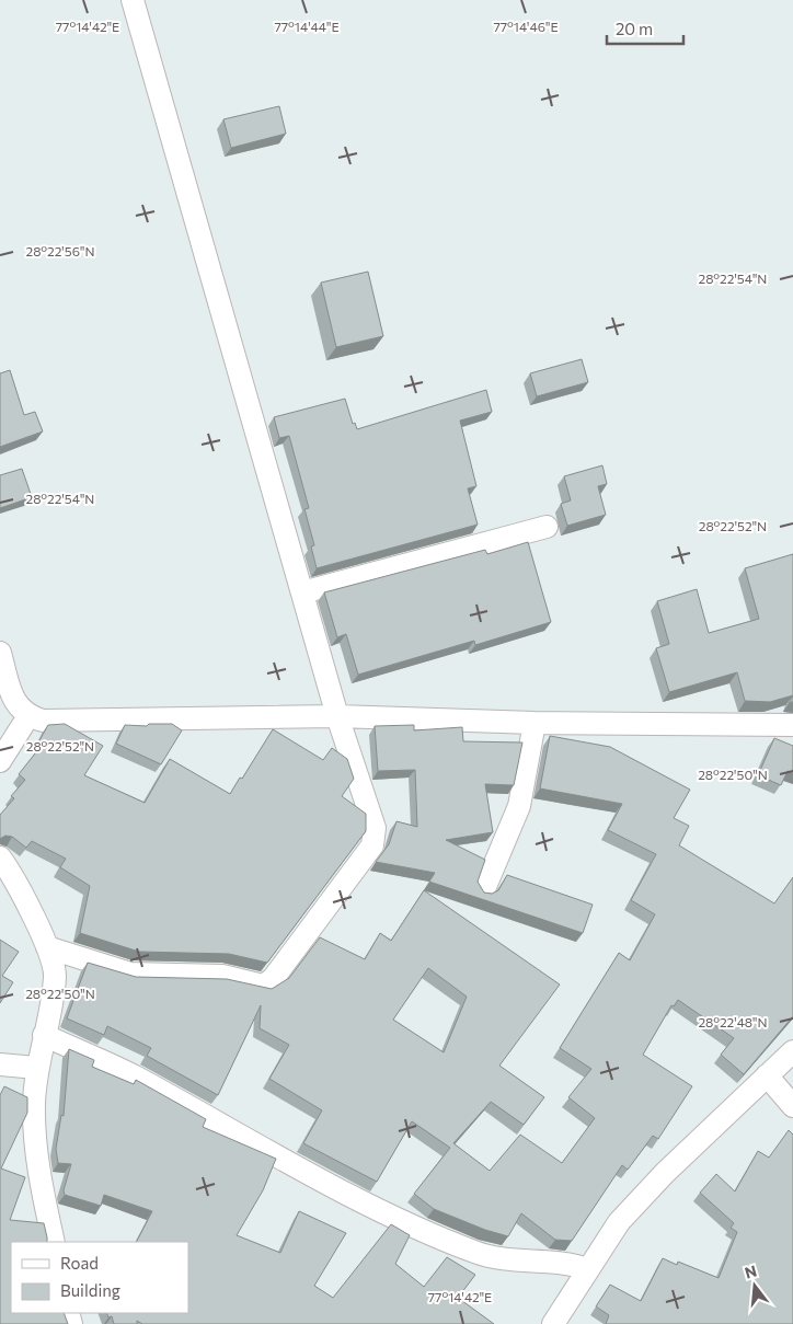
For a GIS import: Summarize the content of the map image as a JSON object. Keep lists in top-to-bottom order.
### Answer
{
  "legend": ["Road", "Building"],
  "scale_bar": "20 m",
  "north": "top",
  "coordinates": [
    "77°14'42\"E",
    "77°14'44\"E",
    "77°14'46\"E",
    "28°22'56\"N",
    "28°22'54\"N",
    "28°22'52\"N",
    "28°22'50\"N",
    "28°22'48\"N"
  ]
}
